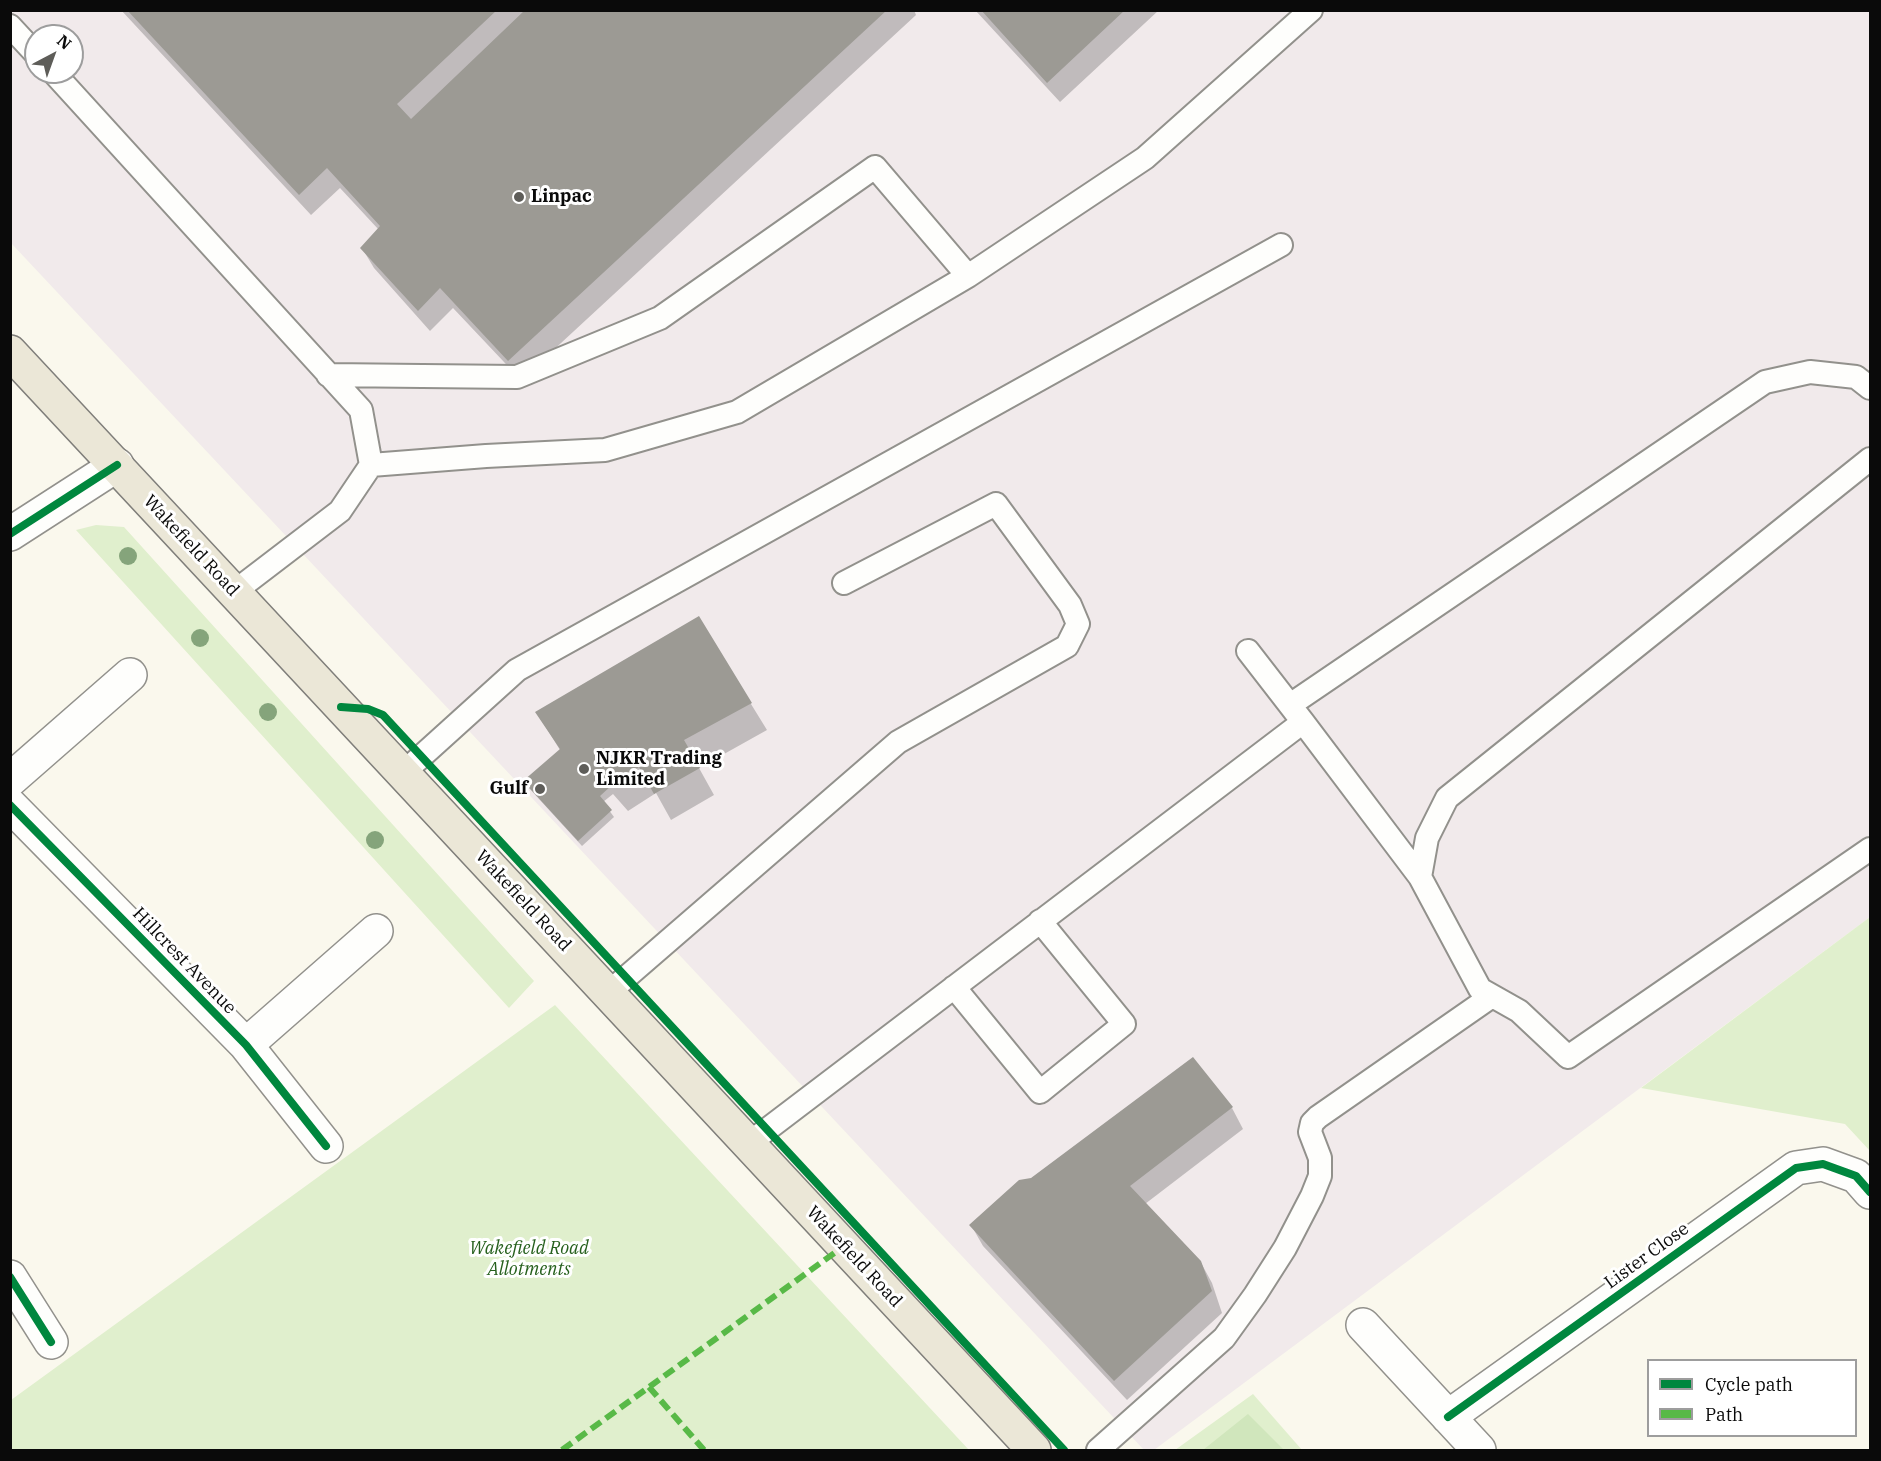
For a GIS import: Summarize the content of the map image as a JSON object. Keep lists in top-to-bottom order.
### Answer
{
  "streets": {
    "main road": ["Wakefield Road"],
    "street": ["Hillcrest Avenue", "Lister Close"]
  },
  "parks": ["Wakefield Road Allotments"],
  "places": ["Linpac", "NJKR Trading Limited", "Gulf"],
  "legend": ["Cycle path", "Path"],
  "north": "top right"
}
